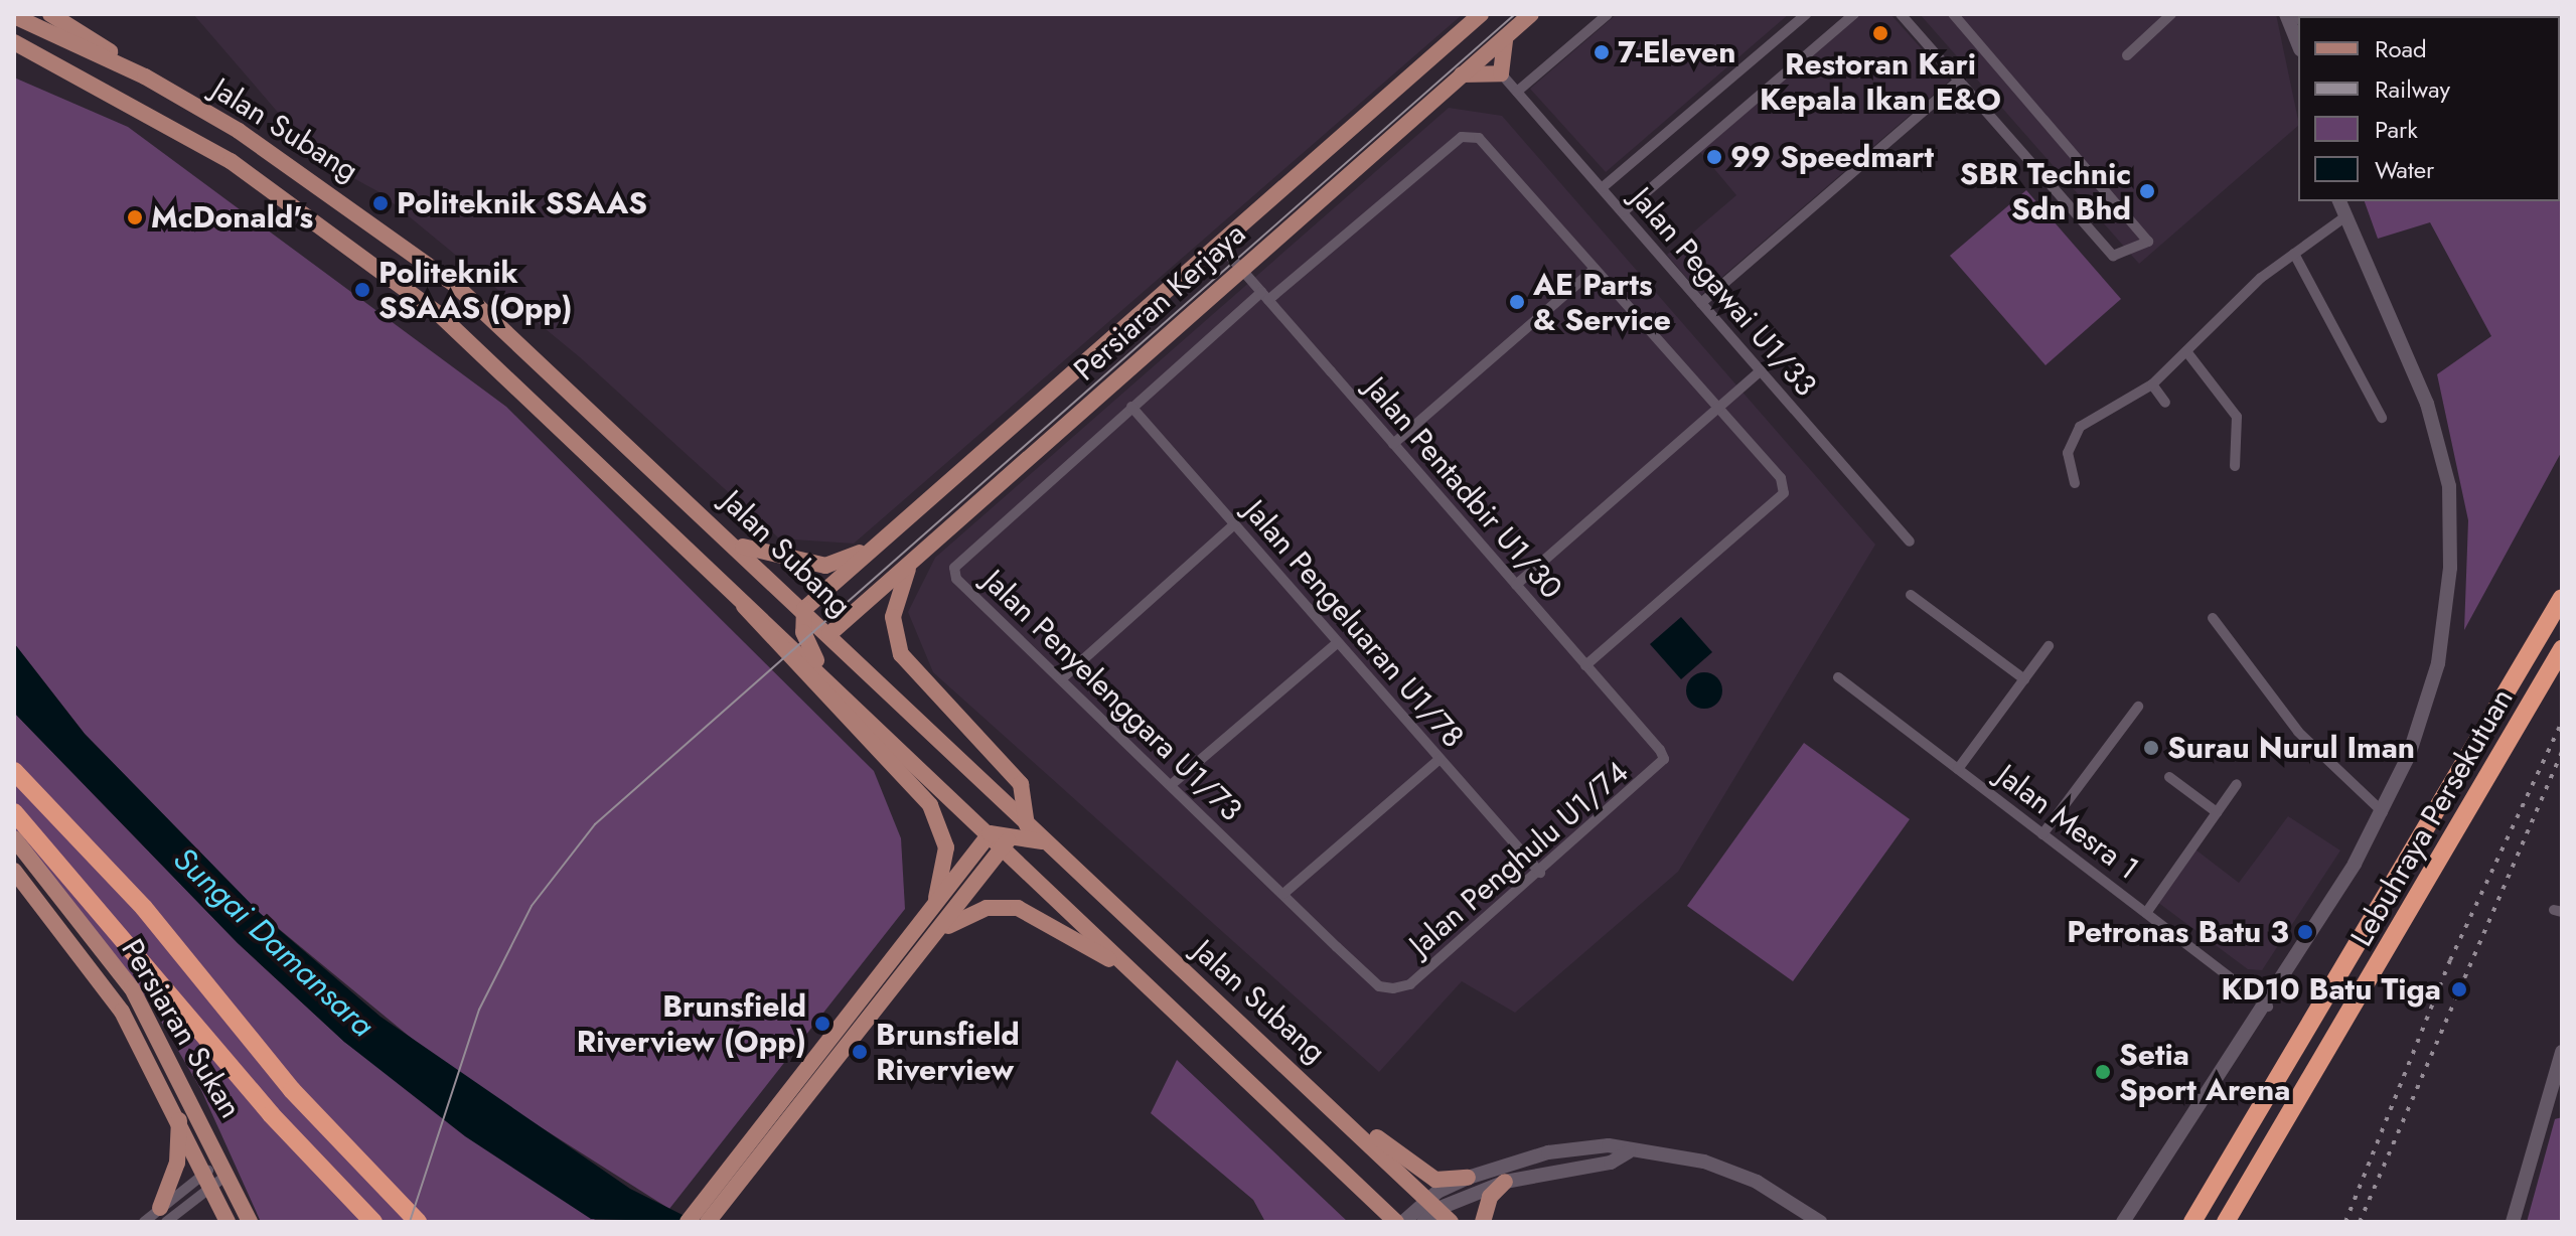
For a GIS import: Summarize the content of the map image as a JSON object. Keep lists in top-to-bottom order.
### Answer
{
  "streets": {
    "highway": ["Lebuhraya Persekutuan"],
    "main road": ["Jalan Subang", "Persiaran Kerjaya", "Persiaran Sukan"],
    "street": [
      "Jalan Pegawai U1/33",
      "Jalan Pentadbir U1/30",
      "Jalan Pengeluaran U1/78",
      "Jalan Penyelenggara U1/73",
      "Jalan Mesra 1",
      "Jalan Penghulu U1/74"
    ]
  },
  "crossings": [
    ["Jalan Subang", "Persiaran Kerjaya"],
    ["Persiaran Kerjaya", "Jalan Pentadbir U1/30"],
    ["Jalan Pentadbir U1/30", "Jalan Penyelenggara U1/73"],
    ["Jalan Pentadbir U1/30", "Jalan Penghulu U1/74"],
    ["Jalan Pengeluaran U1/78", "Jalan Penyelenggara U1/73"],
    ["Jalan Pengeluaran U1/78", "Jalan Penghulu U1/74"],
    ["Jalan Penyelenggara U1/73", "Jalan Penghulu U1/74"]
  ],
  "water": ["Sungai Damansara"],
  "places": [
    "Restoran Kari Kepala Ikan E&O",
    "7-Eleven",
    "99 Speedmart",
    "SBR Technic Sdn Bhd",
    "Politeknik SSAAS",
    "McDonald's",
    "Politeknik SSAAS (Opp)",
    "AE Parts & Service",
    "Surau Nurul Iman",
    "Petronas Batu 3",
    "KD10 Batu Tiga",
    "Brunsfield Riverview (Opp)",
    "Brunsfield Riverview",
    "Setia Sport Arena"
  ],
  "legend": [
    "Road",
    "Railway",
    "Park",
    "Water"
  ]
}
